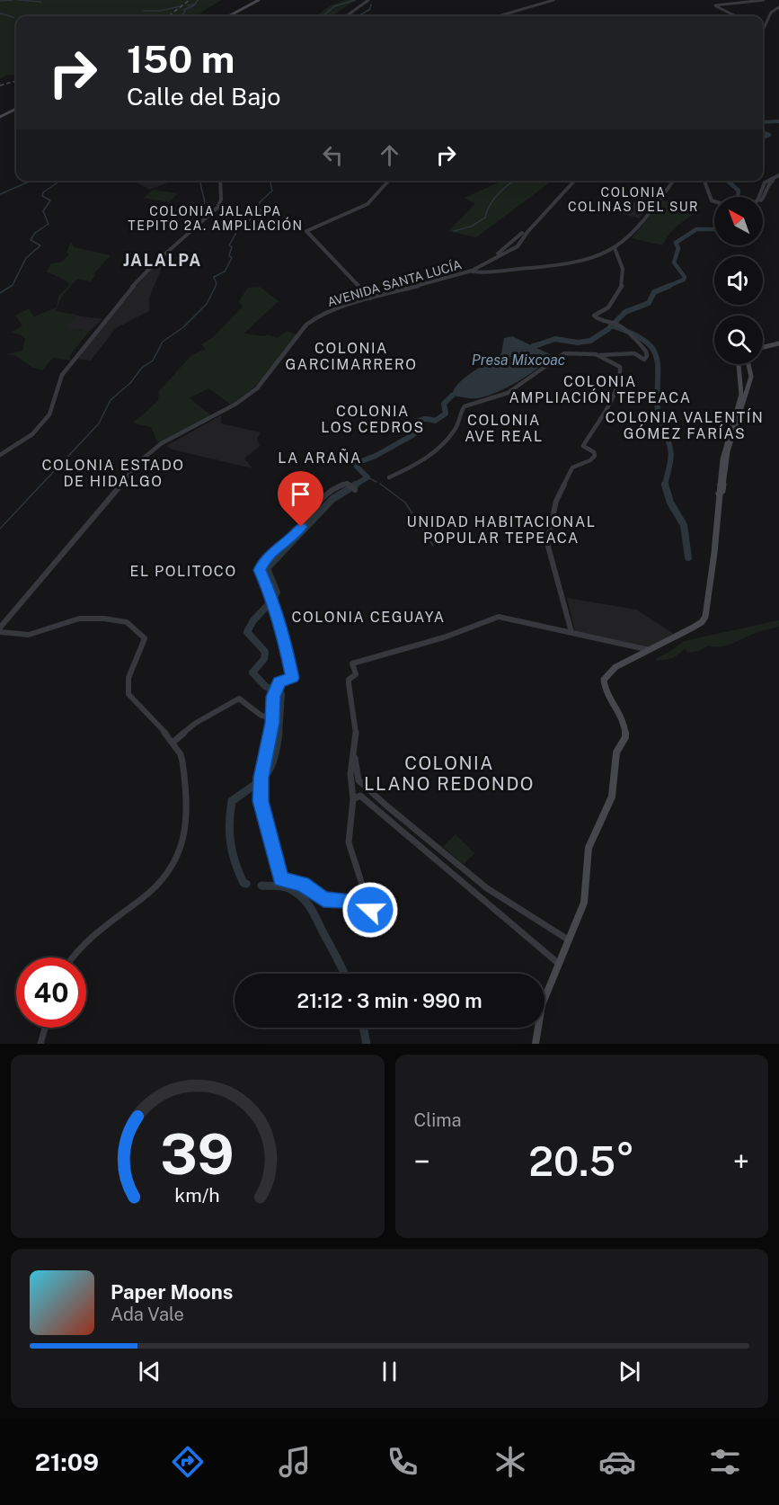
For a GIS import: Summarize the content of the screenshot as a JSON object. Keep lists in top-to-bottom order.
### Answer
{
  "streets": {
    "street": ["AVENIDA SANTA LUCÍA"]
  },
  "districts": [
    "COLONIA COLINAS DEL SUR",
    "COLONIA JALALPA TEPITO 2A. AMPLIACIÓN",
    "JALALPA",
    "COLONIA GARCIMARRERO",
    "COLONIA AMPLIACIÓN TEPEACA",
    "COLONIA LOS CEDROS",
    "COLONIA VALENTÍN GÓMEZ FARÍAS",
    "COLONIA AVE REAL",
    "LA ARAÑA",
    "COLONIA ESTADO DE HIDALGO",
    "UNIDAD HABITACIONAL POPULAR TEPEACA",
    "EL POLITOCO",
    "COLONIA CEGUAYA",
    "COLONIA LLANO REDONDO"
  ],
  "water": ["Presa Mixcoac"],
  "north": "top left",
  "page": {
    "turn": ["150 m", "Calle del Bajo"],
    "limit": "40",
    "trip": "21:12 · 3 min · 990 m",
    "tile": "Clima",
    "heat": ["−", "20.5°", "+"],
    "song": ["Paper Moons", "Ada Vale"],
    "tabs": "21:09",
    "gauge": ["39", "km/h"]
  }
}
